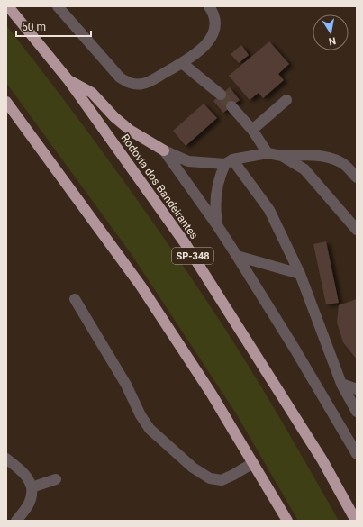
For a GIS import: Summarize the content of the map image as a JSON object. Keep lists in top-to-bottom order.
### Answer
{
  "streets": {
    "highway": ["Rodovia dos Bandeirantes", "SP-348"]
  },
  "scale_bar": "50 m",
  "north": "bottom"
}
